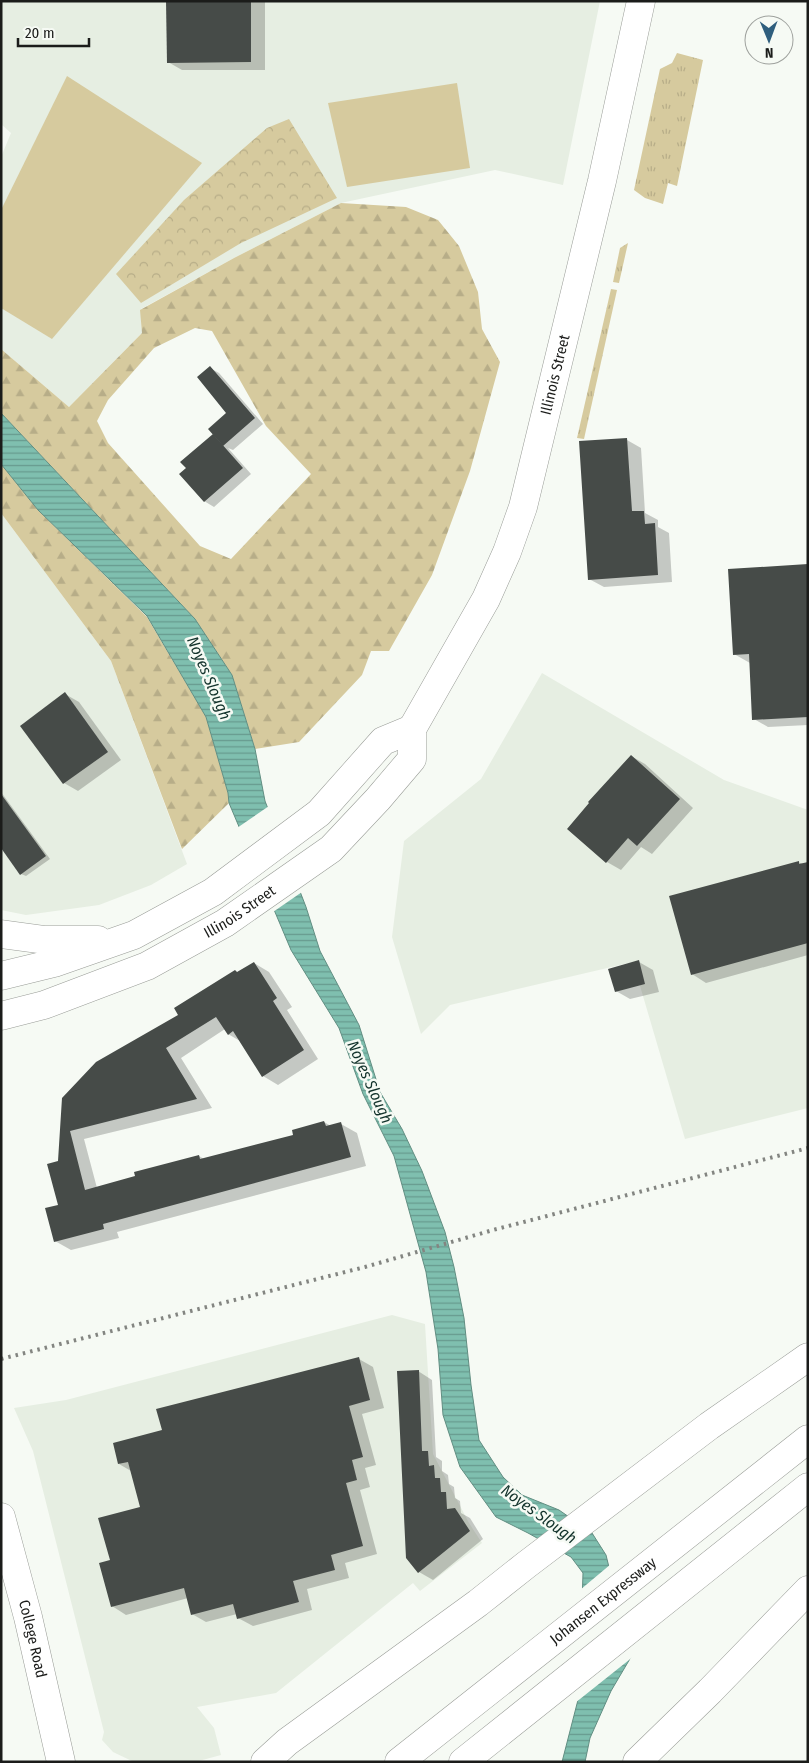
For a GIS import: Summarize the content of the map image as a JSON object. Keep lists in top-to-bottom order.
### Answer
{
  "streets": {
    "main road": ["Illinois Street", "Johansen Expressway", "College Road"]
  },
  "water": ["Noyes Slough"],
  "scale_bar": "20 m",
  "north": "bottom"
}
